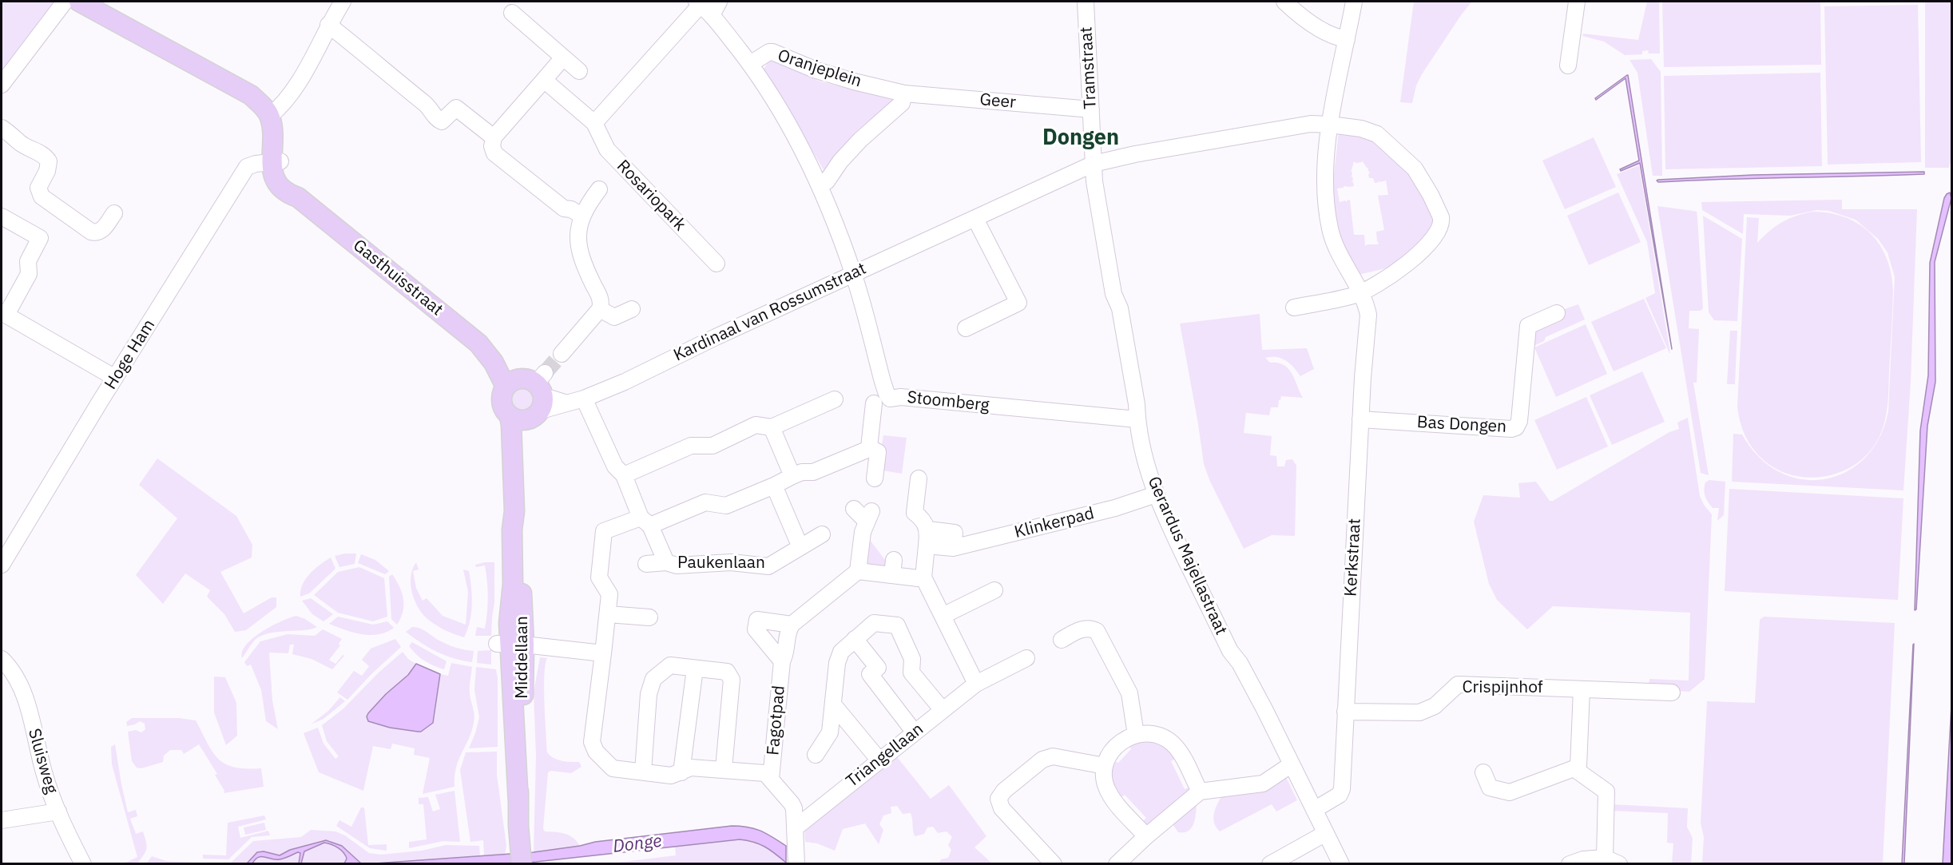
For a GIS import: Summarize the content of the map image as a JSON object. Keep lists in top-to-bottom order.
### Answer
{
  "streets": {
    "main road": ["Gasthuisstraat", "Middellaan"],
    "street": [
      "Tramstraat",
      "Oranjeplein",
      "Geer",
      "Rosariopark",
      "Kardinaal van Rossumstraat",
      "Hoge Ham",
      "Stoomberg",
      "Bas Dongen",
      "Klinkerpad",
      "Gerardus Majellastraat",
      "Kerkstraat",
      "Paukenlaan",
      "Crispijnhof",
      "Fagotpad",
      "Triangellaan",
      "Sluisweg"
    ]
  },
  "crossings": [
    ["Tramstraat", "Geer"],
    ["Tramstraat", "Kardinaal van Rossumstraat"],
    ["Tramstraat", "Gerardus Majellastraat"],
    ["Oranjeplein", "Geer"],
    ["Oranjeplein", "Kardinaal van Rossumstraat"],
    ["Oranjeplein", "Stoomberg"],
    ["Gasthuisstraat", "Hoge Ham"],
    ["Gasthuisstraat", "Middellaan"],
    ["Kardinaal van Rossumstraat", "Stoomberg"],
    ["Kardinaal van Rossumstraat", "Gerardus Majellastraat"],
    ["Kardinaal van Rossumstraat", "Kerkstraat"],
    ["Kardinaal van Rossumstraat", "Paukenlaan"],
    ["Kardinaal van Rossumstraat", "Middellaan"],
    ["Stoomberg", "Gerardus Majellastraat"],
    ["Bas Dongen", "Kerkstraat"],
    ["Klinkerpad", "Gerardus Majellastraat"],
    ["Gerardus Majellastraat", "Kerkstraat"],
    ["Kerkstraat", "Crispijnhof"]
  ],
  "districts": ["Dongen"],
  "water": ["Donge"]
}
